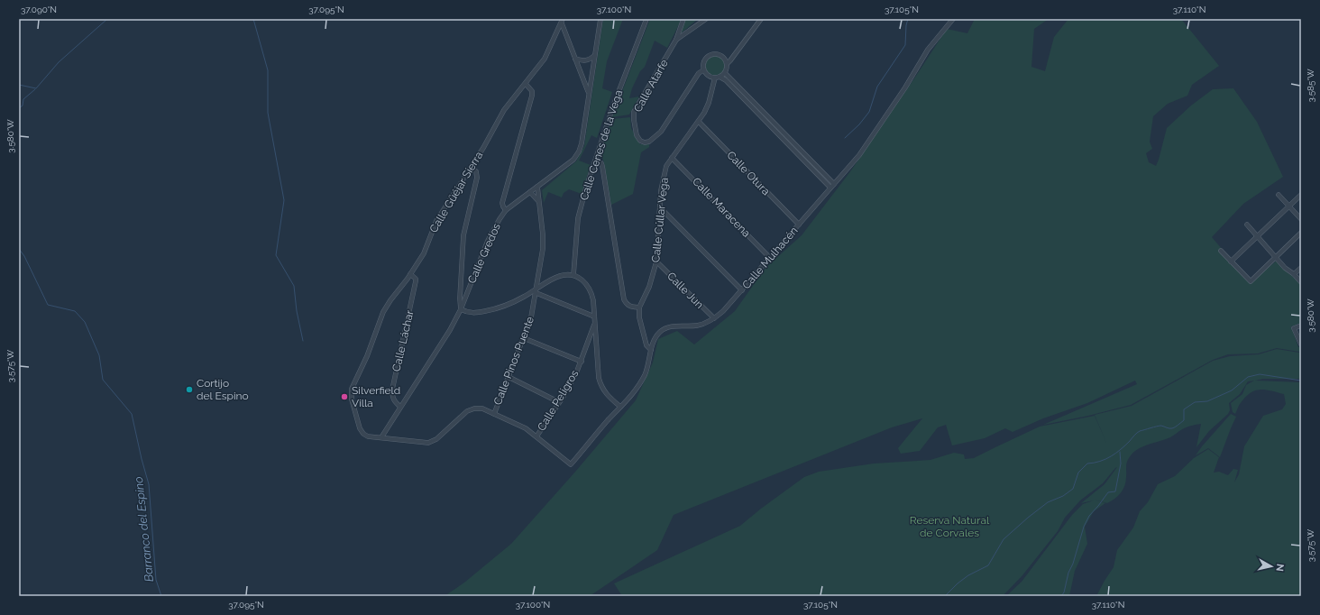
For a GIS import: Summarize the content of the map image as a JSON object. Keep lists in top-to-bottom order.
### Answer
{
  "streets": {
    "street": [
      "Calle Atarfe",
      "Calle Cenes de la Vega",
      "Calle Otura",
      "Calle Güéjar Sierra",
      "Calle Maracena",
      "Calle Cúllar Vega",
      "Calle Gredos",
      "Calle Mulhacén",
      "Calle Jun",
      "Calle Láchar",
      "Calle Pinos Puente",
      "Calle Peligros"
    ]
  },
  "crossings": [
    ["Calle Atarfe", "Calle Cúllar Vega"],
    ["Calle Cenes de la Vega", "Calle Peligros"],
    ["Calle Otura", "Calle Cúllar Vega"],
    ["Calle Otura", "Calle Mulhacén"],
    ["Calle Güéjar Sierra", "Calle Gredos"],
    ["Calle Güéjar Sierra", "Calle Mulhacén"],
    ["Calle Güéjar Sierra", "Calle Láchar"],
    ["Calle Güéjar Sierra", "Calle Pinos Puente"],
    ["Calle Güéjar Sierra", "Calle Peligros"],
    ["Calle Maracena", "Calle Cúllar Vega"],
    ["Calle Maracena", "Calle Mulhacén"],
    ["Calle Cúllar Vega", "Calle Jun"],
    ["Calle Gredos", "Calle Láchar"],
    ["Calle Gredos", "Calle Pinos Puente"],
    ["Calle Mulhacén", "Calle Jun"],
    ["Calle Mulhacén", "Calle Peligros"]
  ],
  "water": ["Barranco del Espino"],
  "parks": ["Reserva Natural de Corvales"],
  "places": ["Cortijo del Espino", "Silverfield Villa"],
  "north": "right",
  "coordinates": [
    "37.090°N",
    "37.095°N",
    "37.100°N",
    "37.105°N",
    "37.110°N",
    "3.585°W",
    "3.580°W",
    "3.575°W"
  ]
}
